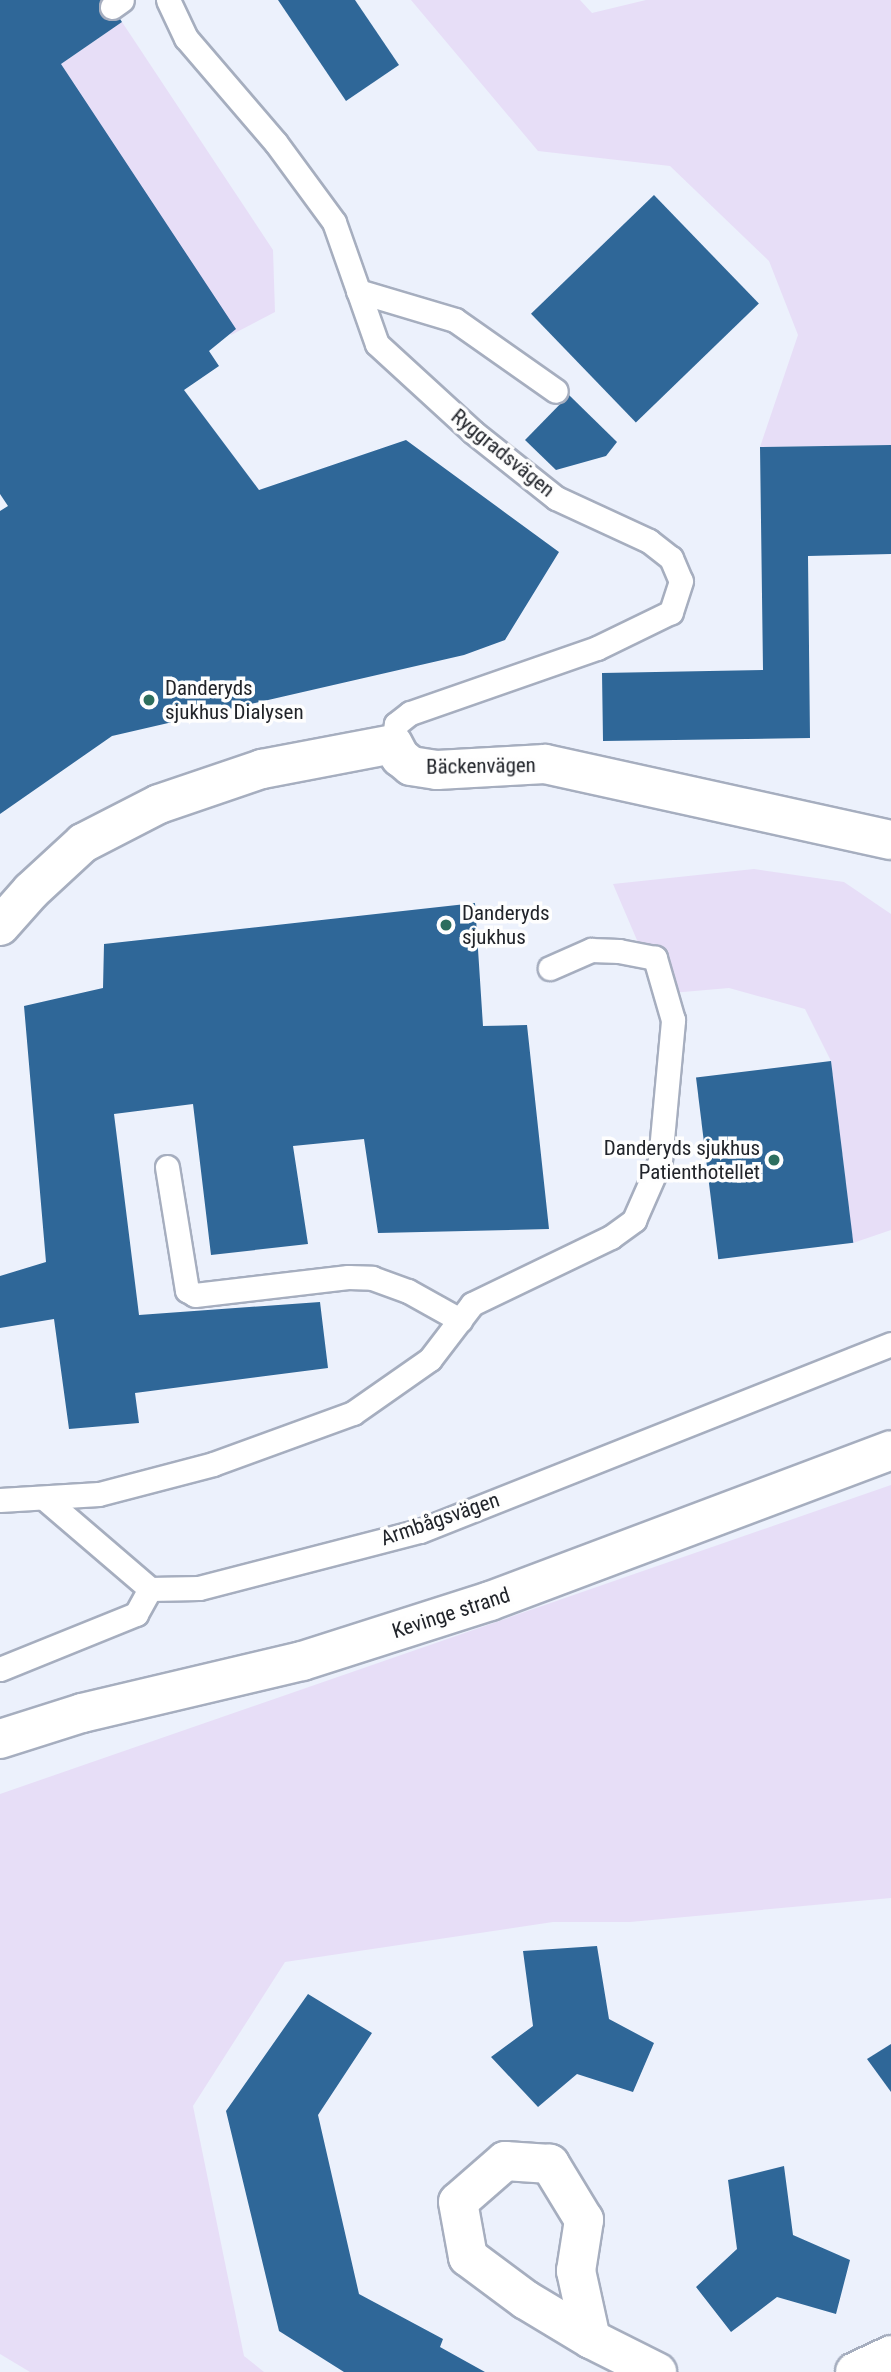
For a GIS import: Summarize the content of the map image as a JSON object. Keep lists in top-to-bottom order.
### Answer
{
  "streets": {
    "street": ["Bäckenvägen", "Kevinge strand"],
    "lane": ["Ryggradsvägen", "Armbågsvägen"]
  },
  "crossings": [
    ["Ryggradsvägen", "Bäckenvägen"]
  ],
  "places": ["Danderyds sjukhus Dialysen", "Danderyds sjukhus", "Danderyds sjukhus Patienthotellet"]
}
